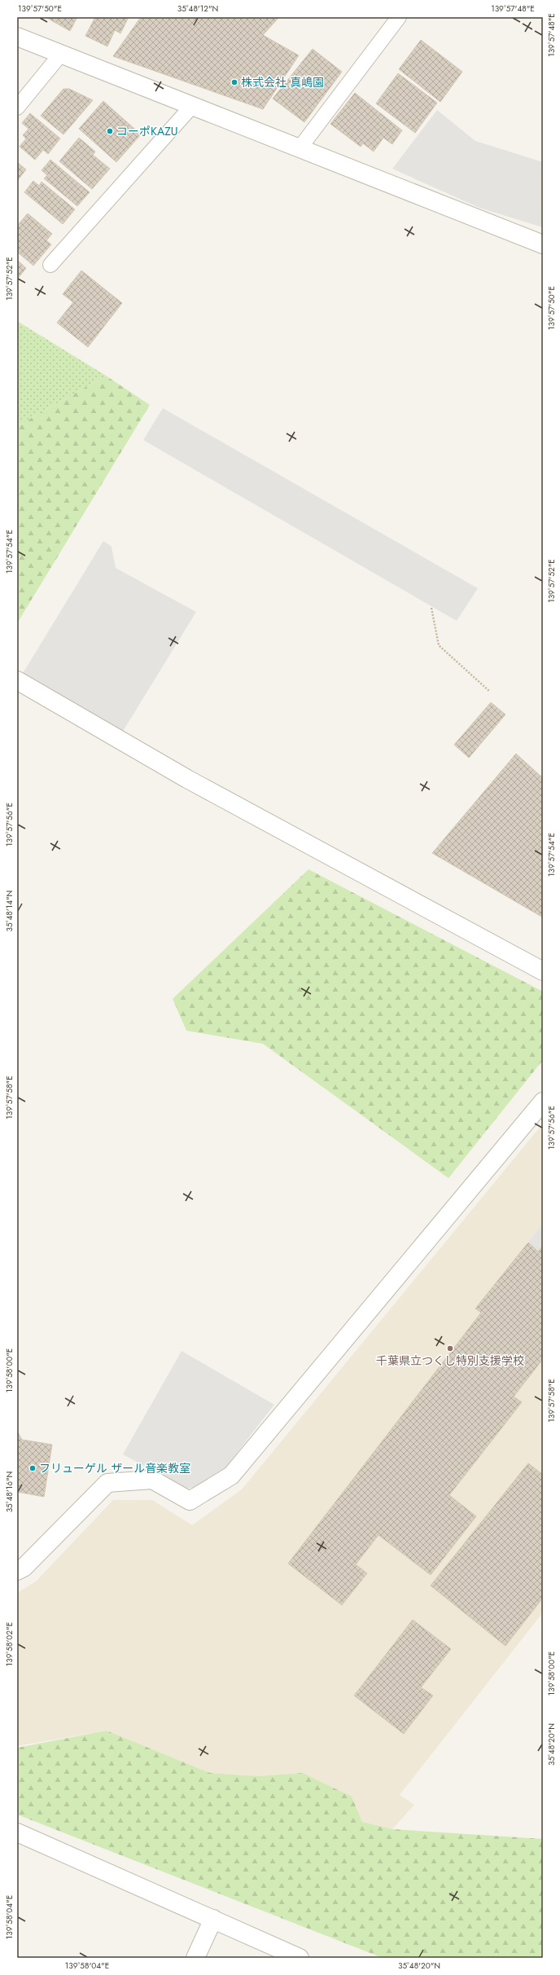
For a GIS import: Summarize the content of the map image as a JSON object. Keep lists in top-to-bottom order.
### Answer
{
  "places": [
    "株式会社 真嶋園",
    "コーポKAZU",
    "千葉県立つくし特別支援学校",
    "フリューゲル ザール音楽教室"
  ],
  "coordinates": [
    "139°57'50\"E",
    "35°48'12\"N",
    "139°57'48\"E",
    "139°57'52\"E",
    "139°57'54\"E",
    "139°57'56\"E",
    "35°48'14\"N",
    "139°57'58\"E",
    "139°58'00\"E",
    "35°48'16\"N",
    "139°58'02\"E",
    "35°48'20\"N",
    "139°58'04\"E"
  ]
}
